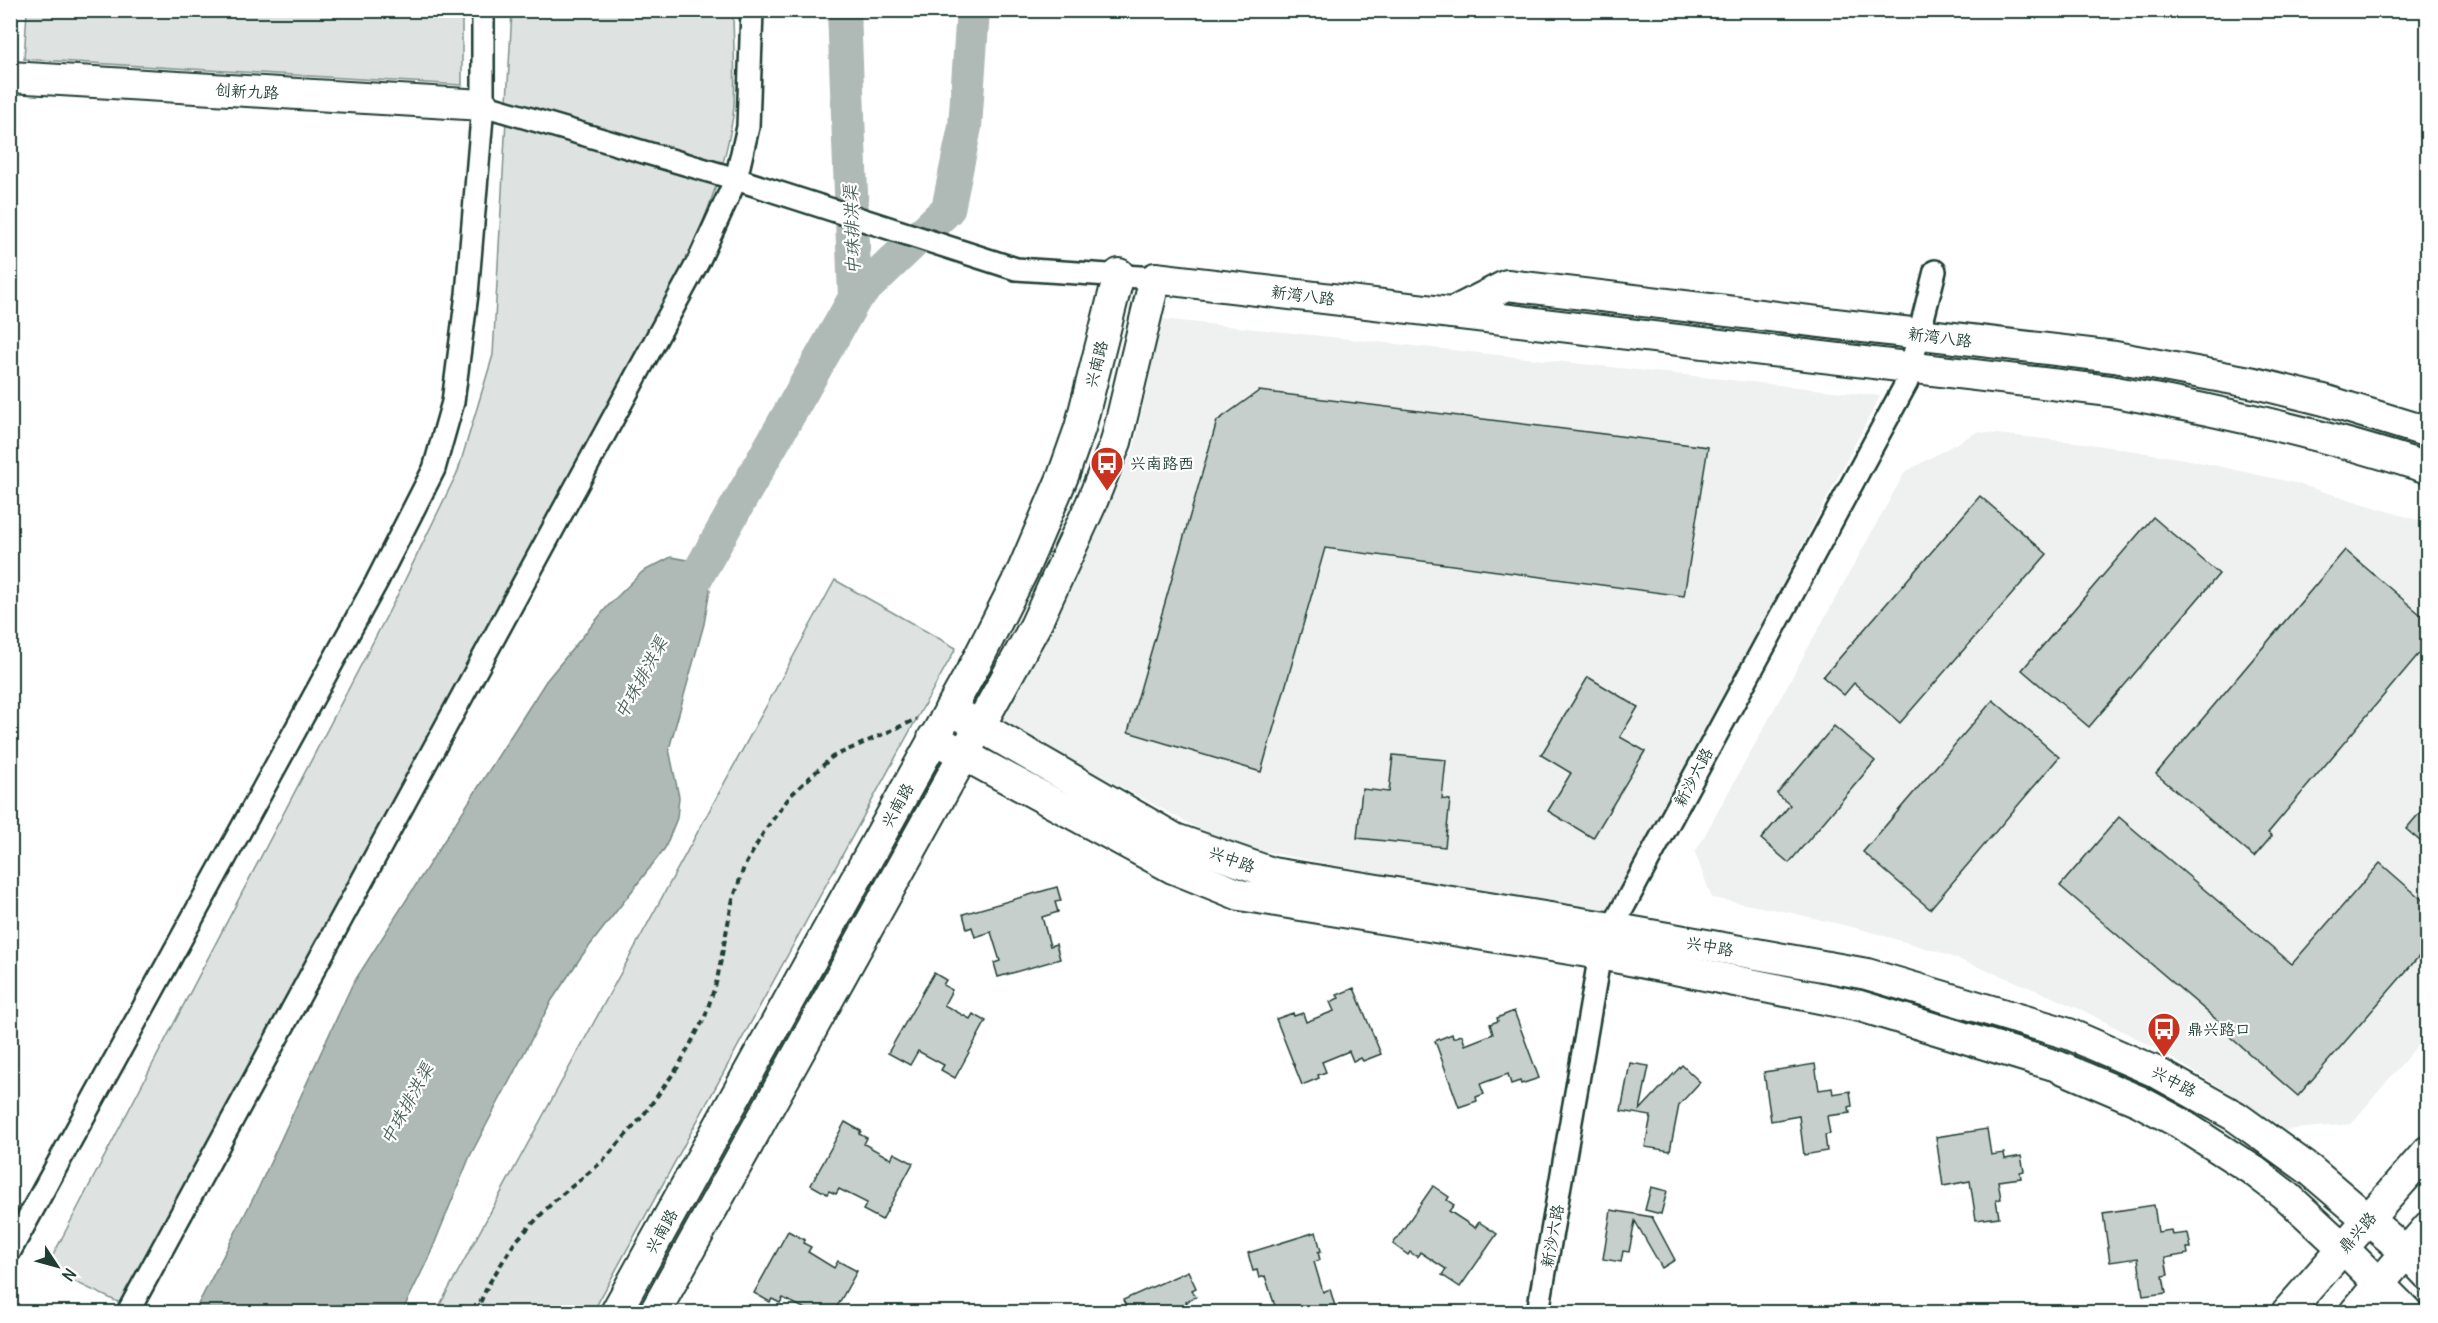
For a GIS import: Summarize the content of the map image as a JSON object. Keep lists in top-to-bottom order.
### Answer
{
  "streets": {
    "street": [
      "创新九路",
      "新湾八路",
      "兴南路",
      "新沙六路",
      "兴中路",
      "鼎兴路"
    ]
  },
  "crossings": [
    ["新湾八路", "兴南路"],
    ["新湾八路", "新沙六路"],
    ["兴南路", "兴中路"],
    ["新沙六路", "兴中路"],
    ["兴中路", "鼎兴路"]
  ],
  "water": ["中珠排洪渠"],
  "places": {
    "bus stop": ["兴南路西", "鼎兴路口"]
  },
  "north": "bottom right"
}
